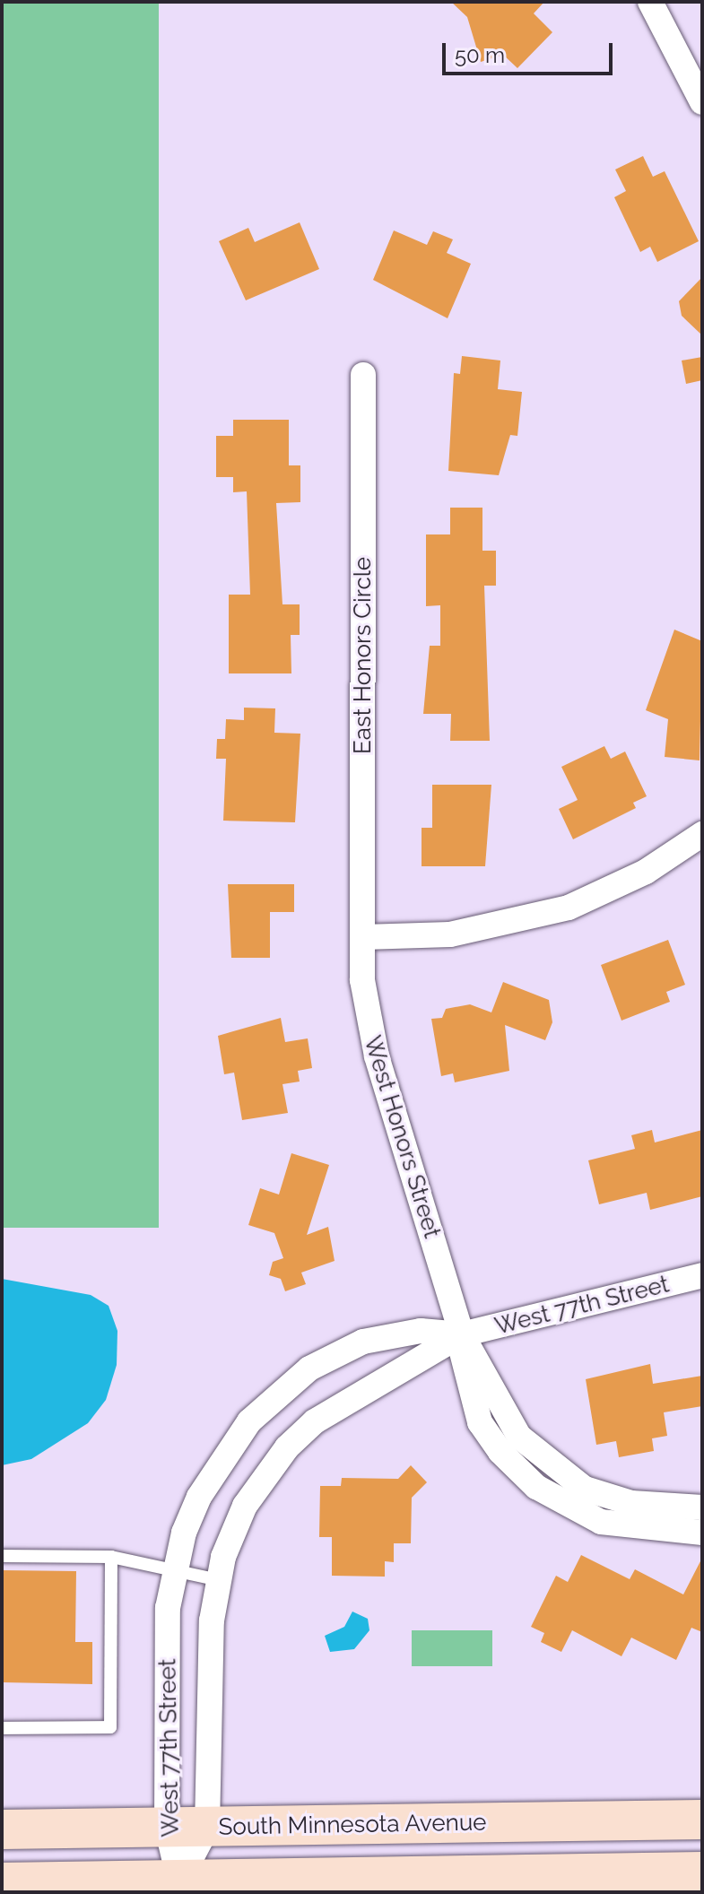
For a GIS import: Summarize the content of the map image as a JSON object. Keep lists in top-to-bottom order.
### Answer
{
  "streets": {
    "main road": ["South Minnesota Avenue"],
    "street": ["East Honors Circle", "West Honors Street", "West 77th Street"]
  },
  "crossings": [
    ["East Honors Circle", "West Honors Street"],
    ["West Honors Street", "West 77th Street"],
    ["West 77th Street", "South Minnesota Avenue"]
  ],
  "scale_bar": "50 m"
}
